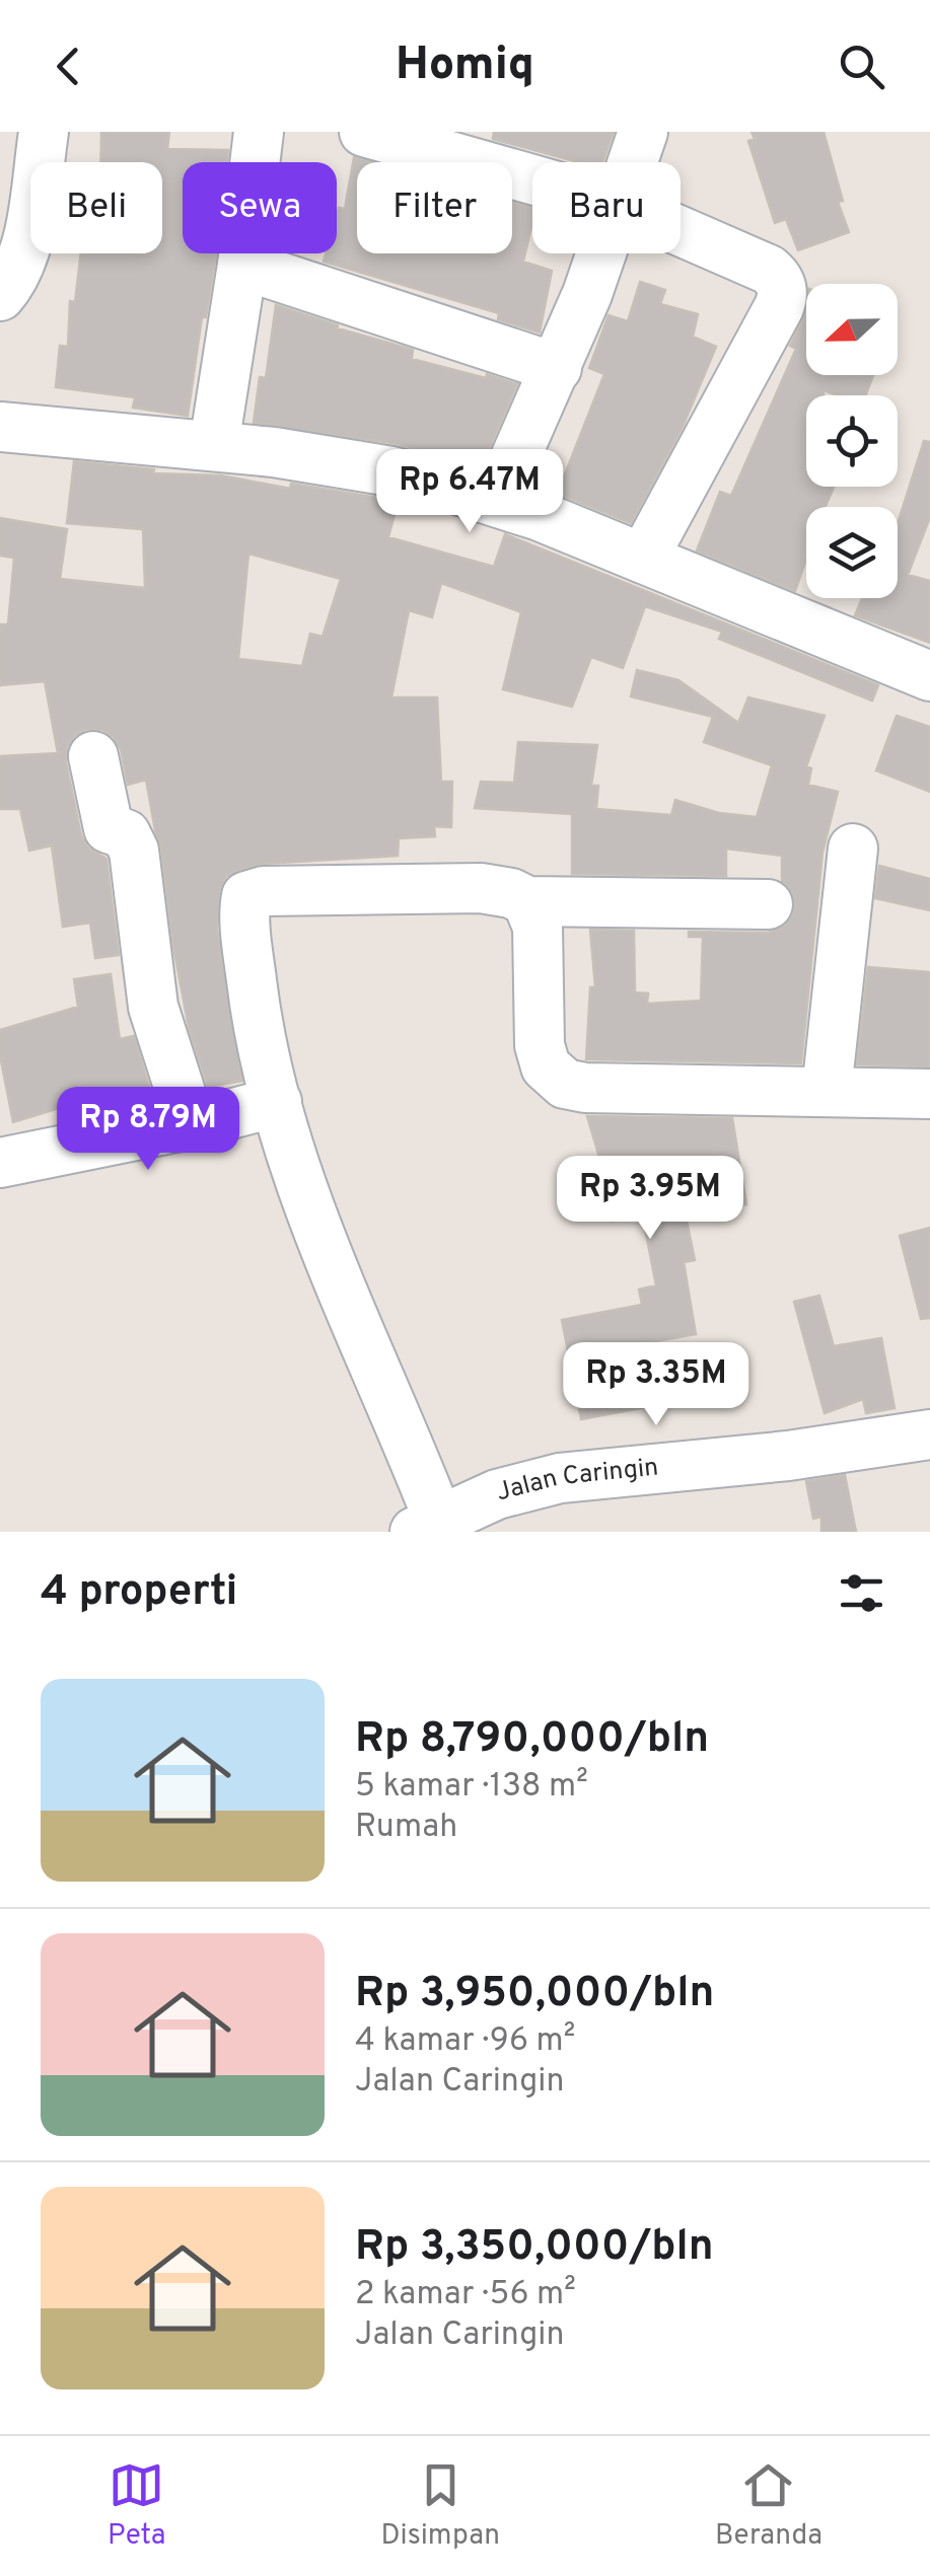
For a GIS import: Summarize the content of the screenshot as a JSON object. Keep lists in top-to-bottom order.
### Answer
{
  "streets": {
    "street": ["Jalan Caringin"]
  },
  "north": "left",
  "page": {
    "header": "Homiq",
    "chip": [
      "Beli",
      "Sewa",
      "Filter",
      "Baru"
    ],
    "price": [
      "Rp 6.47M",
      "Rp 8.79M",
      "Rp 3.95M",
      "Rp 3.35M"
    ],
    "heading": "4 properti",
    "list": [
      {
        "name": "Rp 8,790,000/bln",
        "note": "5 kamar · 138 m² · Rumah"
      },
      {
        "name": "Rp 3,950,000/bln",
        "note": "4 kamar · 96 m² · Jalan Caringin"
      },
      {
        "name": "Rp 3,350,000/bln",
        "note": "2 kamar · 56 m² · Jalan Caringin"
      }
    ],
    "tabs": ["Peta", "Disimpan", "Beranda"]
  }
}
